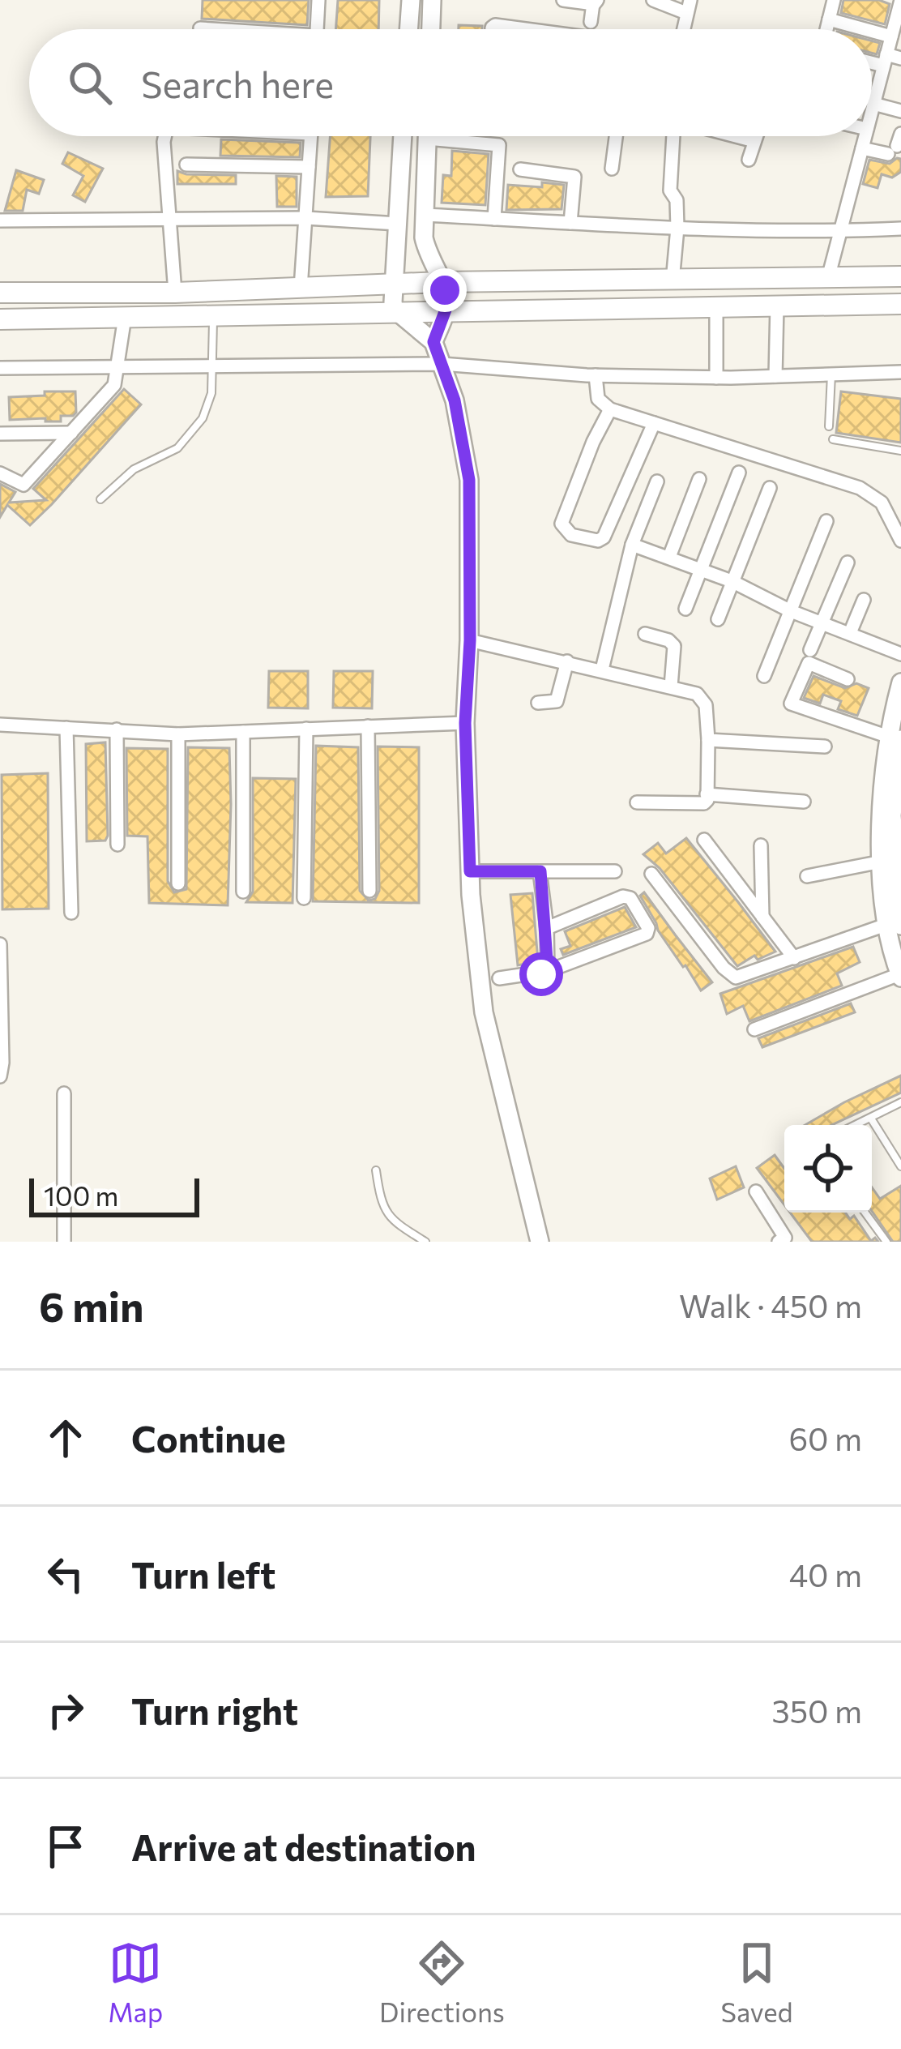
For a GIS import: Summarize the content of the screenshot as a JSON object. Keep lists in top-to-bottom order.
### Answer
{
  "scale_bar": "100 m",
  "page": {
    "search": "Search here",
    "scale": "100 m",
    "heading": ["6 min", "Walk · 450 m"],
    "list": [
      ["Continue", "60 m"],
      ["Turn left", "40 m"],
      ["Turn right", "350 m"],
      "Arrive at destination"
    ],
    "nav": ["Map", "Directions", "Saved"]
  }
}
